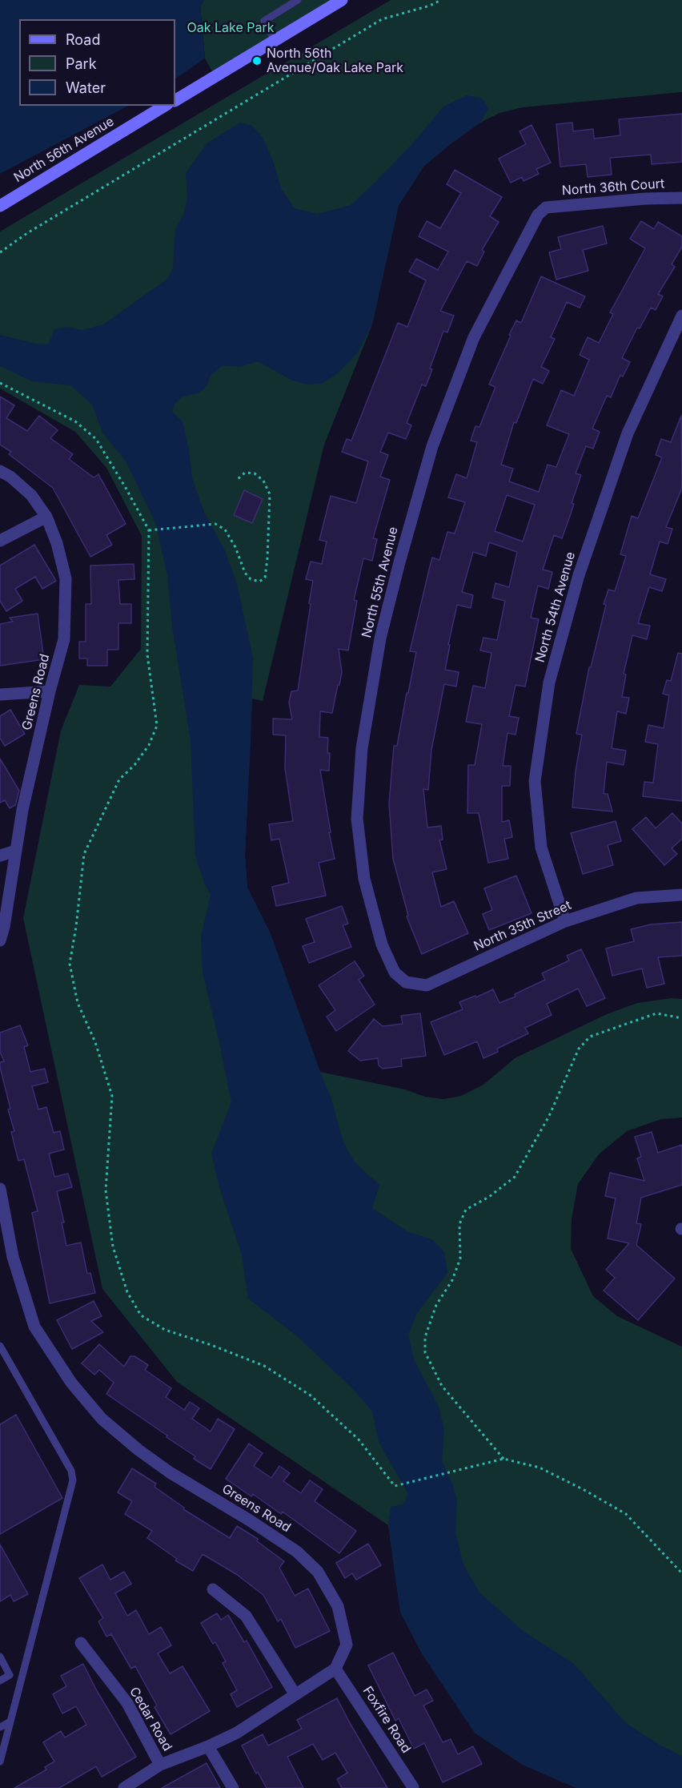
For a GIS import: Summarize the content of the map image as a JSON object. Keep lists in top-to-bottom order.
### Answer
{
  "streets": {
    "street": [
      "North 56th Avenue",
      "North 36th Court",
      "North 55th Avenue",
      "North 54th Avenue",
      "Greens Road",
      "North 35th Street",
      "Cedar Road",
      "Foxfire Road"
    ]
  },
  "crossings": [
    ["North 36th Court", "North 55th Avenue"],
    ["North 55th Avenue", "North 35th Street"],
    ["North 54th Avenue", "North 35th Street"],
    ["Greens Road", "Foxfire Road"]
  ],
  "parks": ["Oak Lake Park"],
  "places": ["North 56th Avenue/Oak Lake Park"],
  "legend": ["Road", "Park", "Water"]
}
